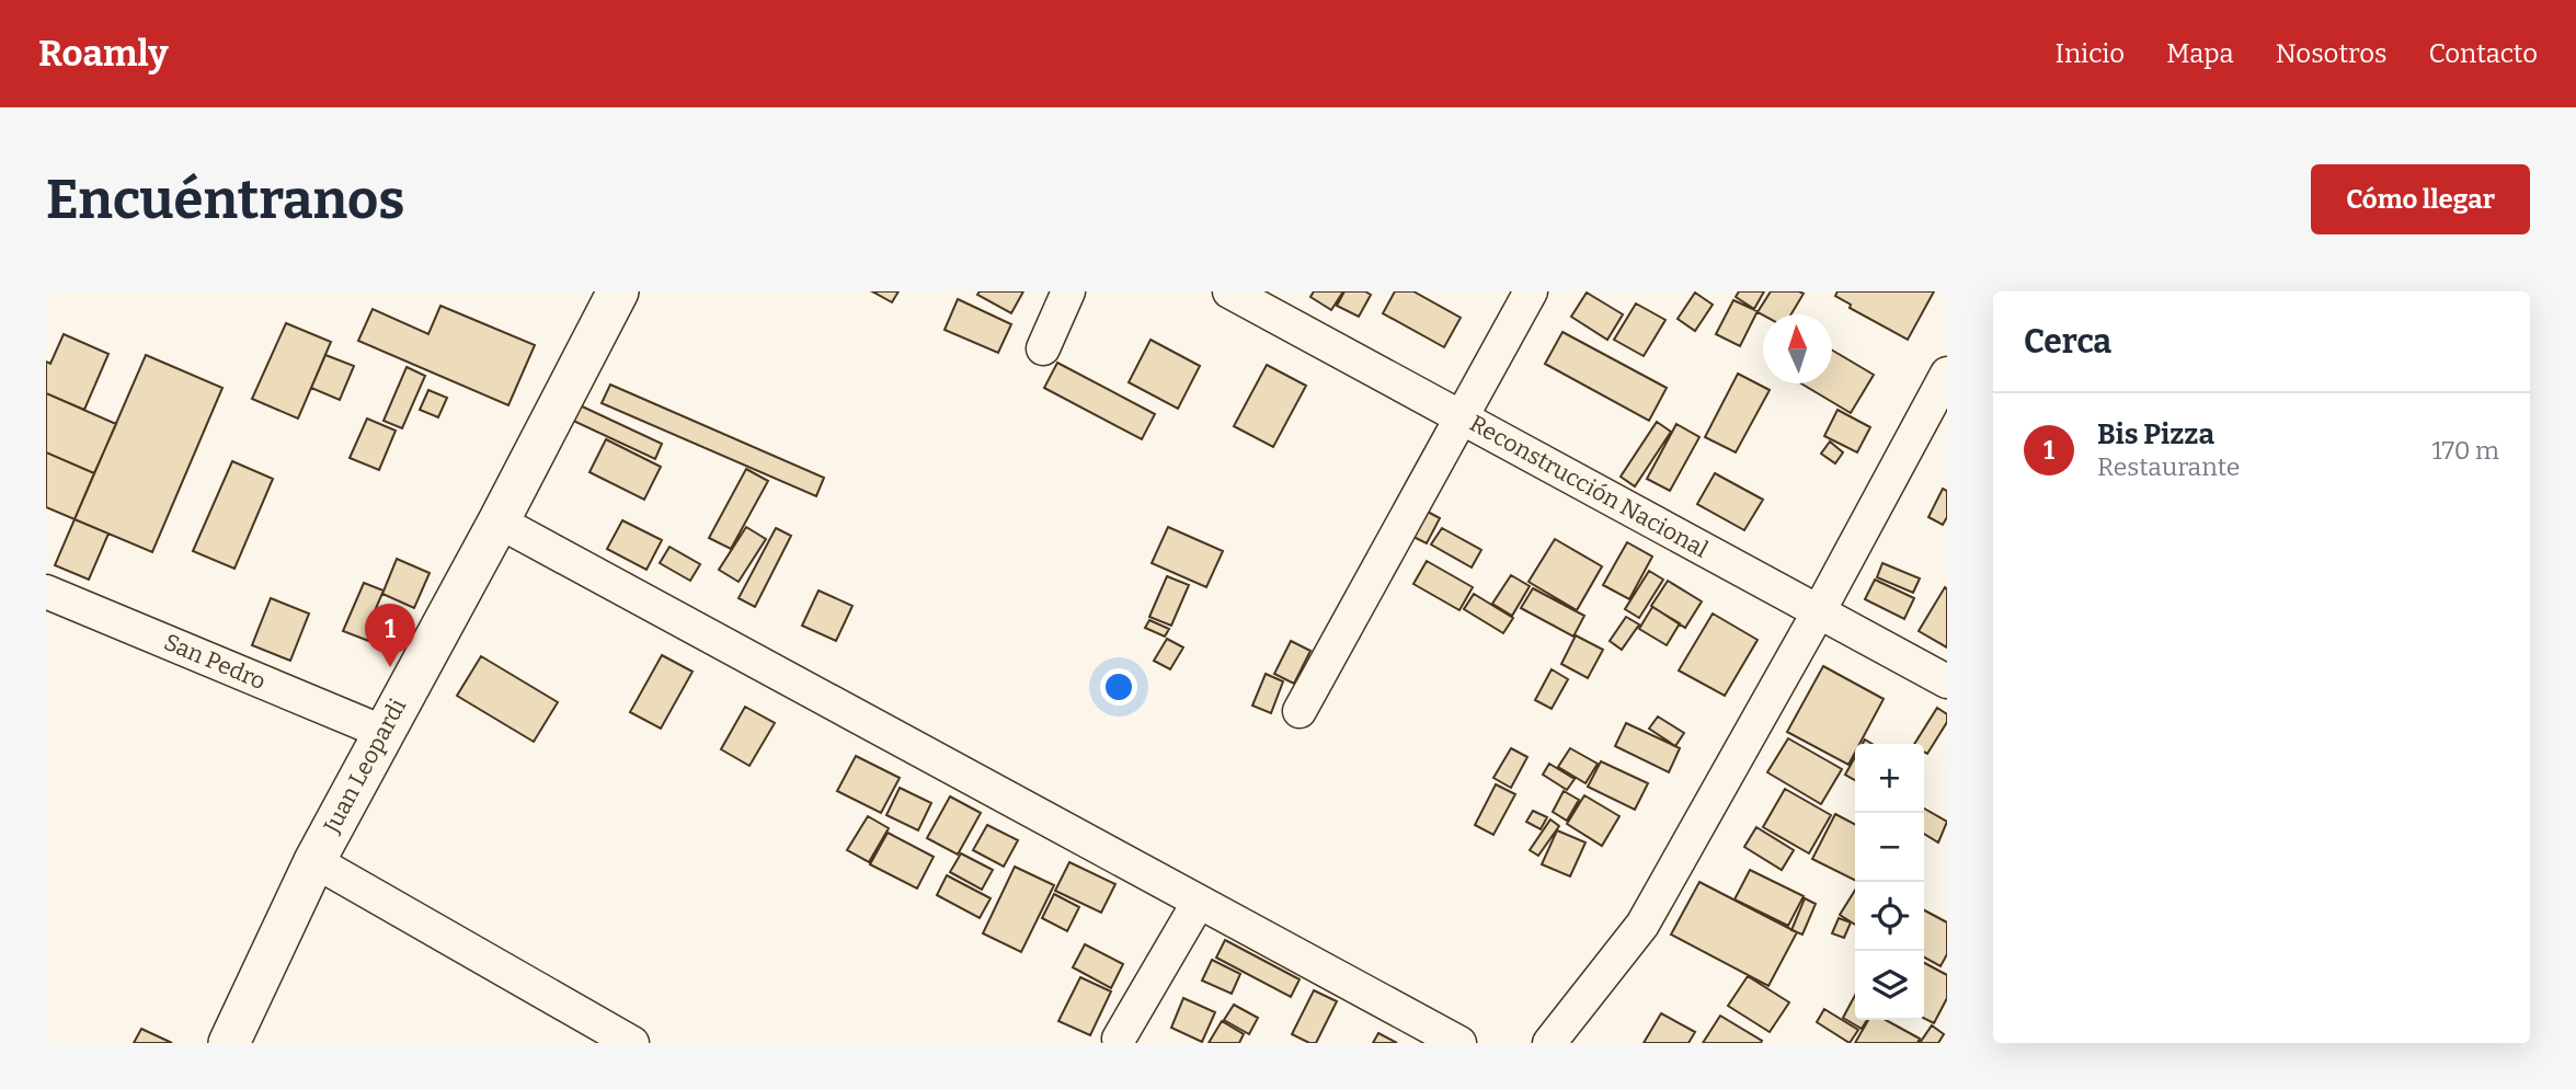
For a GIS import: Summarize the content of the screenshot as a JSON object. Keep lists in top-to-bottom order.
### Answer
{
  "streets": {
    "main road": ["Juan Leopardi"],
    "street": ["Reconstrucción Nacional", "San Pedro"]
  },
  "crossings": [
    ["San Pedro", "Juan Leopardi"]
  ],
  "north": "top",
  "page": {
    "header": "Roamly",
    "nav": [
      "Inicio",
      "Mapa",
      "Nosotros",
      "Contacto"
    ],
    "buttons": "Cómo llegar",
    "title": "Encuéntranos",
    "heading": "Cerca",
    "list": [
      {
        "mark": "1",
        "name": "Bis Pizza",
        "note": "Restaurante",
        "value": "170 m"
      }
    ],
    "pins": "1",
    "map_buttons": ["+", "−"]
  }
}
